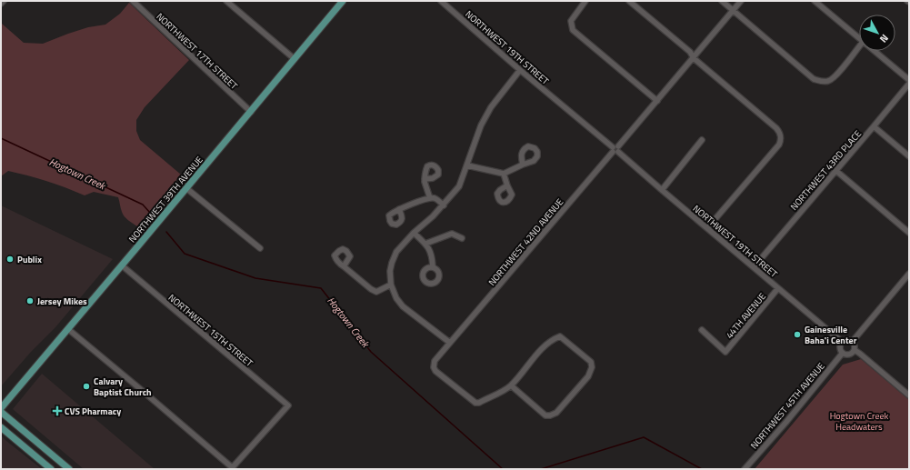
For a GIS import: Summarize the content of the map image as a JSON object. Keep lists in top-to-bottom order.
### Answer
{
  "streets": {
    "main road": ["NORTHWEST 39TH AVENUE"],
    "street": [
      "NORTHWEST 19TH STREET",
      "NORTHWEST 17TH STREET",
      "NORTHWEST 43RD PLACE",
      "NORTHWEST 42ND AVENUE",
      "44TH AVENUE",
      "NORTHWEST 15TH STREET",
      "NORTHWEST 45TH AVENUE"
    ]
  },
  "crossings": [
    ["NORTHWEST 19TH STREET", "NORTHWEST 43RD PLACE"],
    ["NORTHWEST 19TH STREET", "NORTHWEST 42ND AVENUE"],
    ["NORTHWEST 19TH STREET", "44TH AVENUE"],
    ["NORTHWEST 19TH STREET", "NORTHWEST 45TH AVENUE"],
    ["NORTHWEST 17TH STREET", "NORTHWEST 39TH AVENUE"],
    ["NORTHWEST 39TH AVENUE", "NORTHWEST 15TH STREET"]
  ],
  "water": ["Hogtown Creek"],
  "parks": ["Hogtown Creek Headwaters"],
  "places": {
    "other": [
      "Publix",
      "Jersey Mikes",
      "Gainesville Baha'i Center",
      "Calvary Baptist Church"
    ],
    "health": ["CVS Pharmacy"]
  },
  "north": "bottom right"
}
